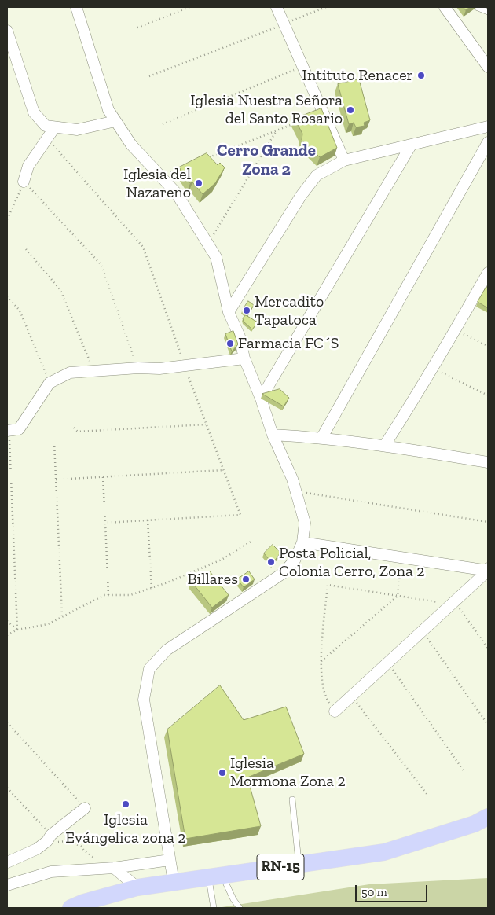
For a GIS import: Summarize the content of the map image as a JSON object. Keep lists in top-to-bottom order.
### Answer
{
  "streets": {
    "main road": ["RN-15"]
  },
  "districts": ["Cerro Grande Zona 2"],
  "places": [
    "Intituto Renacer",
    "Iglesia Nuestra Señora del Santo Rosario",
    "Iglesia del Nazareno",
    "Mercadito Tapatoca",
    "Farmacia FC´S",
    "Posta Policial, Colonia Cerro, Zona 2",
    "Billares",
    "Iglesia Mormona Zona 2",
    "Iglesia Evángelica zona 2"
  ],
  "scale_bar": "50 m"
}
